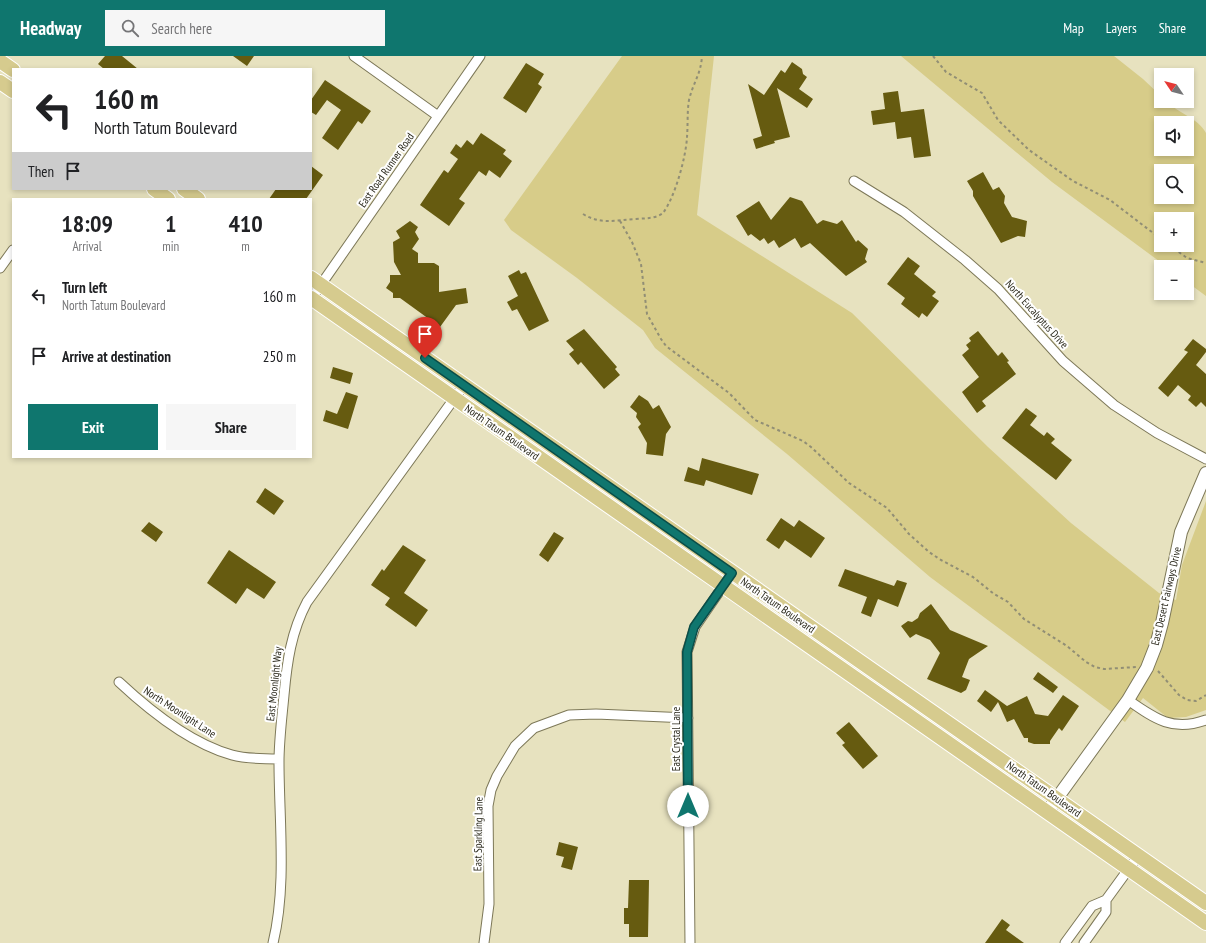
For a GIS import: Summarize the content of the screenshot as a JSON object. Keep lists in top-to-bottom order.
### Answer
{
  "streets": {
    "main road": ["North Tatum Boulevard"],
    "street": [
      "East Road Runner Road",
      "North Eucalyptus Drive",
      "East Desert Fairways Drive",
      "East Moonlight Way",
      "North Moonlight Lane",
      "East Crystal Lane",
      "East Sparkling Lane"
    ]
  },
  "crossings": [
    ["East Road Runner Road", "North Tatum Boulevard"],
    ["North Tatum Boulevard", "East Desert Fairways Drive"],
    ["North Tatum Boulevard", "East Moonlight Way"],
    ["North Tatum Boulevard", "East Crystal Lane"],
    ["East Moonlight Way", "North Moonlight Lane"],
    ["East Crystal Lane", "East Sparkling Lane"]
  ],
  "north": "top left",
  "page": {
    "header": "Headway",
    "search": "Search here",
    "nav": ["Map", "Layers", "Share"],
    "map_buttons": ["+", "−"],
    "turn": ["160 m", "North Tatum Boulevard"],
    "then": "Then",
    "eta": [
      "18:09",
      "Arrival",
      "1",
      "min",
      "410",
      "m"
    ],
    "list": [
      {
        "name": "Turn left",
        "note": "North Tatum Boulevard",
        "value": "160 m"
      },
      {
        "name": "Arrive at destination",
        "value": "250 m"
      }
    ],
    "buttons": ["Exit", "Share"]
  }
}
